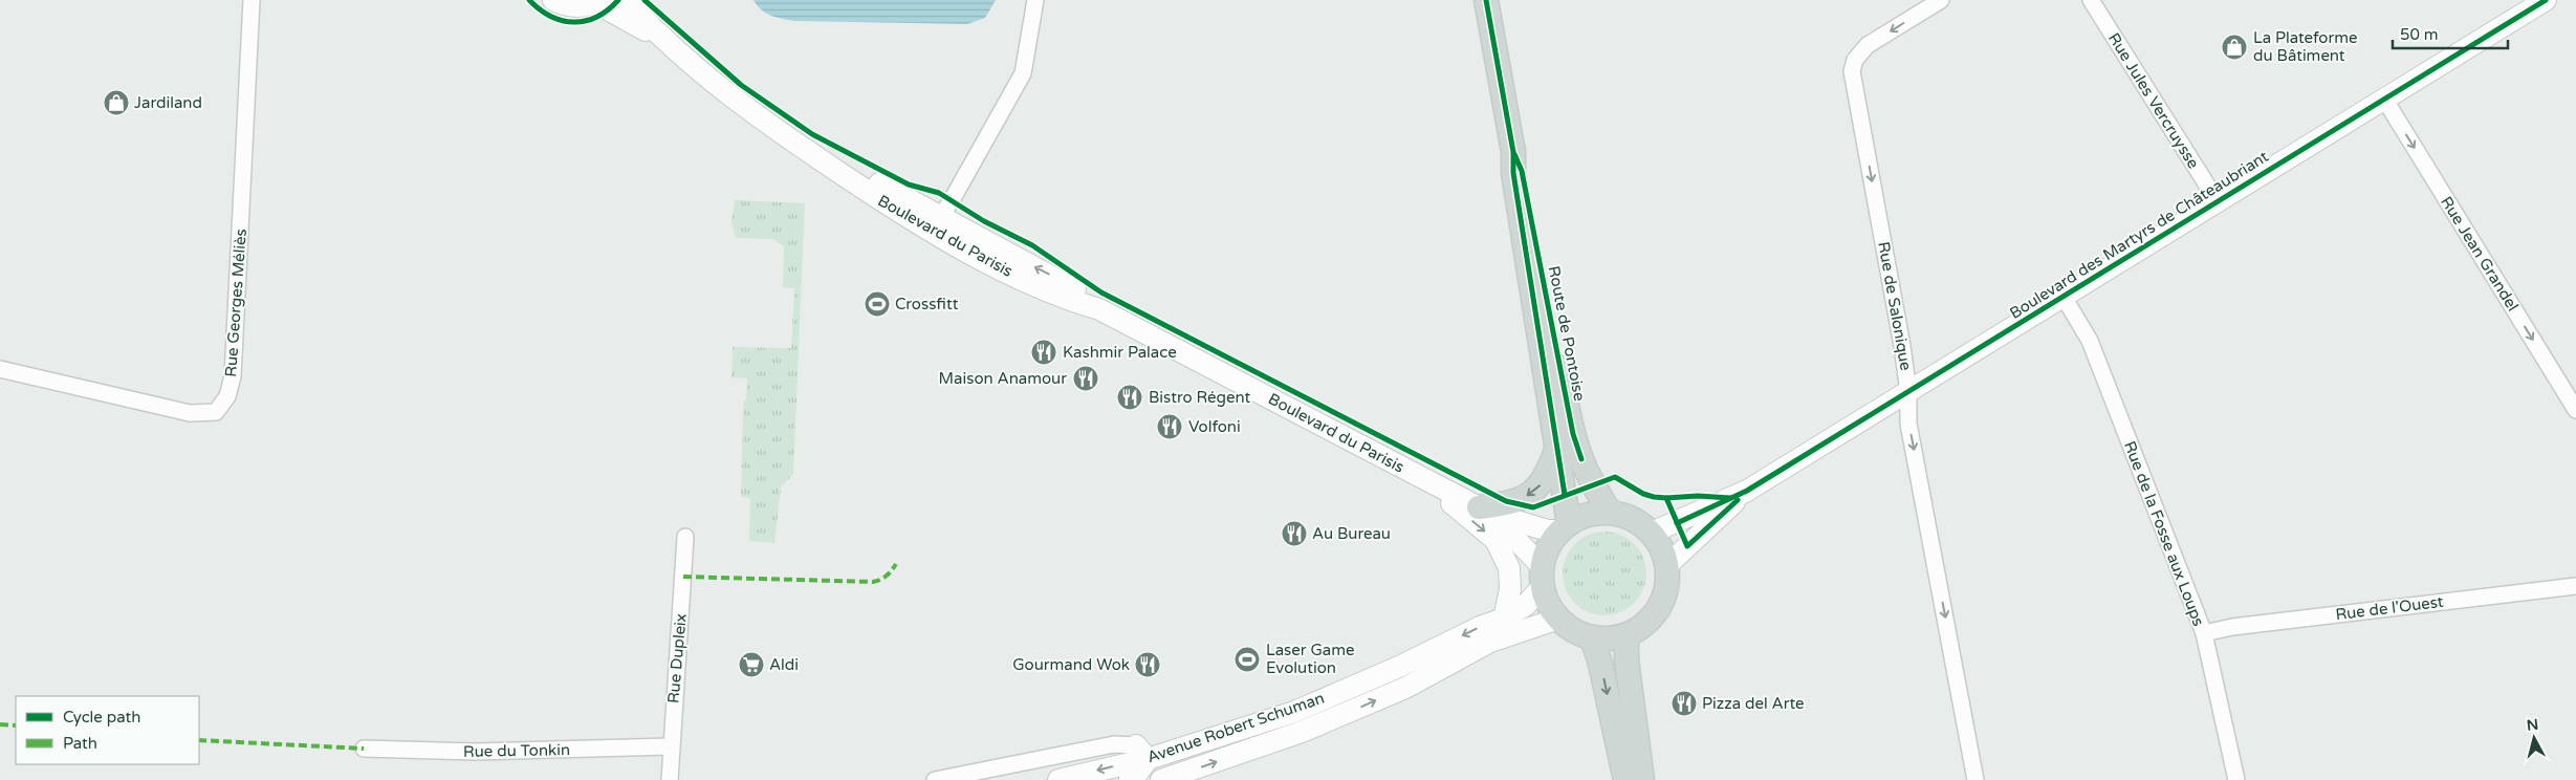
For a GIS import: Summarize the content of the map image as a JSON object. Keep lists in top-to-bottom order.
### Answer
{
  "streets": {
    "main road": [
      "Boulevard des Martyrs de Châteaubriant",
      "Boulevard du Parisis",
      "Route de Pontoise",
      "Avenue Robert Schuman"
    ],
    "street": [
      "Rue Jules Vercruysse",
      "Rue Jean Grandel",
      "Rue Georges Méliès",
      "Rue de Salonique",
      "Rue de la Fosse aux Loups",
      "Rue de l'Ouest",
      "Rue Dupleix",
      "Rue du Tonkin"
    ]
  },
  "crossings": [
    ["Rue Jules Vercruysse", "Boulevard des Martyrs de Châteaubriant"],
    ["Boulevard des Martyrs de Châteaubriant", "Boulevard du Parisis"],
    ["Boulevard des Martyrs de Châteaubriant", "Rue Jean Grandel"],
    ["Boulevard des Martyrs de Châteaubriant", "Rue de Salonique"],
    ["Boulevard des Martyrs de Châteaubriant", "Route de Pontoise"],
    ["Boulevard des Martyrs de Châteaubriant", "Rue de la Fosse aux Loups"],
    ["Boulevard des Martyrs de Châteaubriant", "Avenue Robert Schuman"],
    ["Boulevard du Parisis", "Route de Pontoise"],
    ["Boulevard du Parisis", "Avenue Robert Schuman"],
    ["Route de Pontoise", "Avenue Robert Schuman"],
    ["Rue de la Fosse aux Loups", "Rue de l'Ouest"],
    ["Rue Dupleix", "Rue du Tonkin"]
  ],
  "one_way": ["Rue Jean Grandel", "Rue de Salonique"],
  "places": {
    "shop": ["La Plateforme du Bâtiment", "Jardiland"],
    "sports": ["Crossfitt", "Laser Game Evolution"],
    "restaurant": [
      "Kashmir Palace",
      "Maison Anamour",
      "Bistro Régent",
      "Volfoni",
      "Au Bureau",
      "Gourmand Wok",
      "Pizza del Arte"
    ],
    "supermarket": ["Aldi"]
  },
  "legend": ["Cycle path", "Path"],
  "scale_bar": "50 m",
  "north": "top"
}
